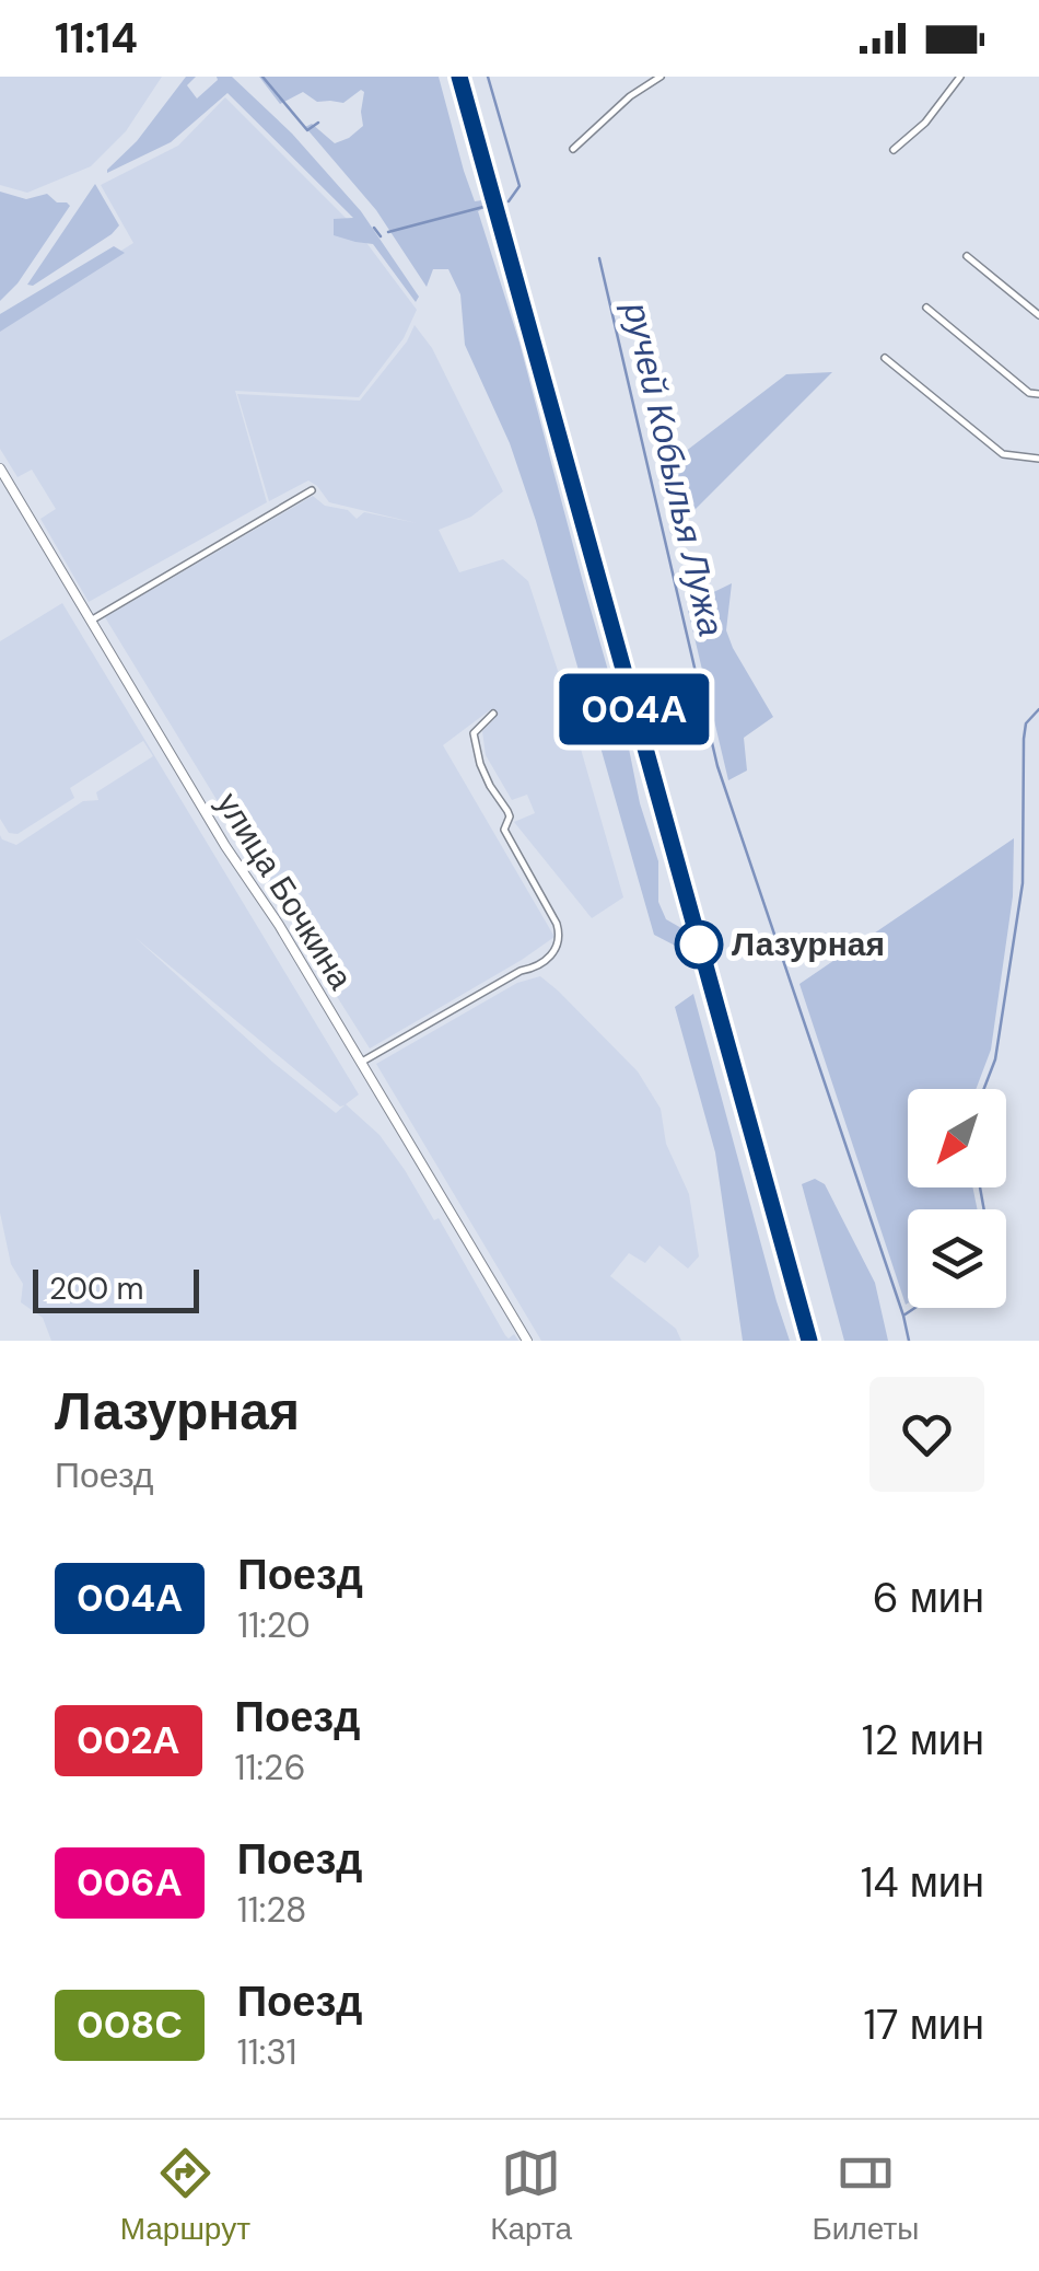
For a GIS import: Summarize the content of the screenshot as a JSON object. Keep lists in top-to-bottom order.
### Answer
{
  "streets": {
    "street": ["улица Бочкина"]
  },
  "water": ["ручей Кобылья Лужа"],
  "places": ["Лазурная"],
  "scale_bar": "200 m",
  "north": "bottom left",
  "page": {
    "status": "11:14",
    "on_map": "004А",
    "scale": "200 m",
    "heading": ["Лазурная", "Поезд"],
    "list": [
      {
        "mark": "004А",
        "name": "Поезд",
        "note": "11:20",
        "value": "6 мин"
      },
      {
        "mark": "002А",
        "name": "Поезд",
        "note": "11:26",
        "value": "12 мин"
      },
      {
        "mark": "006А",
        "name": "Поезд",
        "note": "11:28",
        "value": "14 мин"
      },
      {
        "mark": "008С",
        "name": "Поезд",
        "note": "11:31",
        "value": "17 мин"
      }
    ],
    "tabs": ["Маршрут", "Карта", "Билеты"]
  }
}
